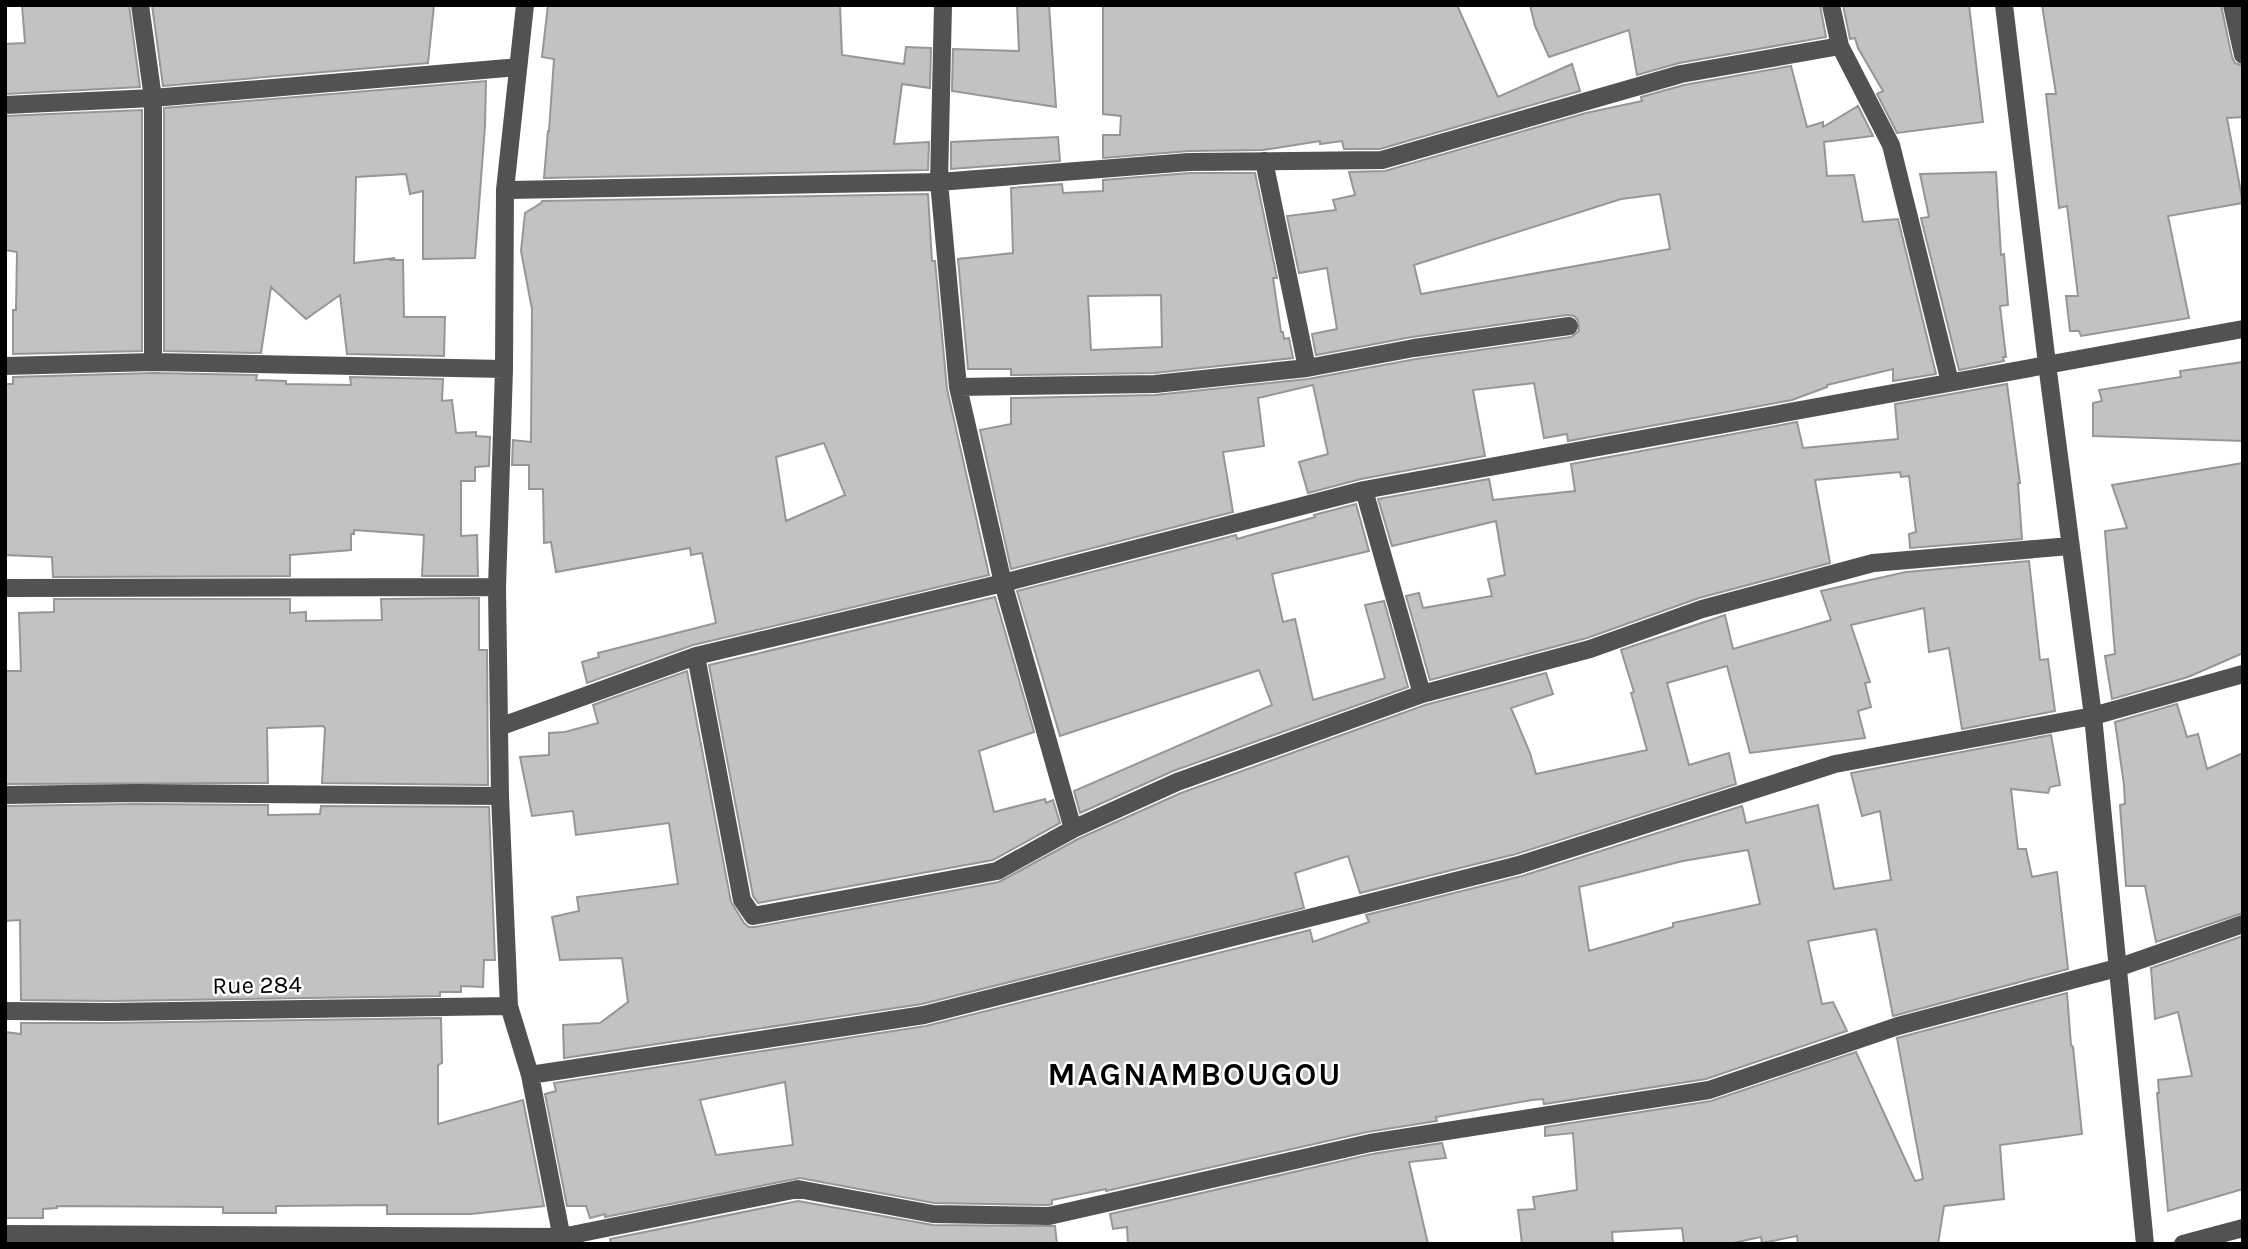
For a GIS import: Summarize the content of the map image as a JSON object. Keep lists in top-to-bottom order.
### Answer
{
  "streets": {
    "street": ["Rue 284"]
  },
  "districts": ["MAGNAMBOUGOU"]
}
